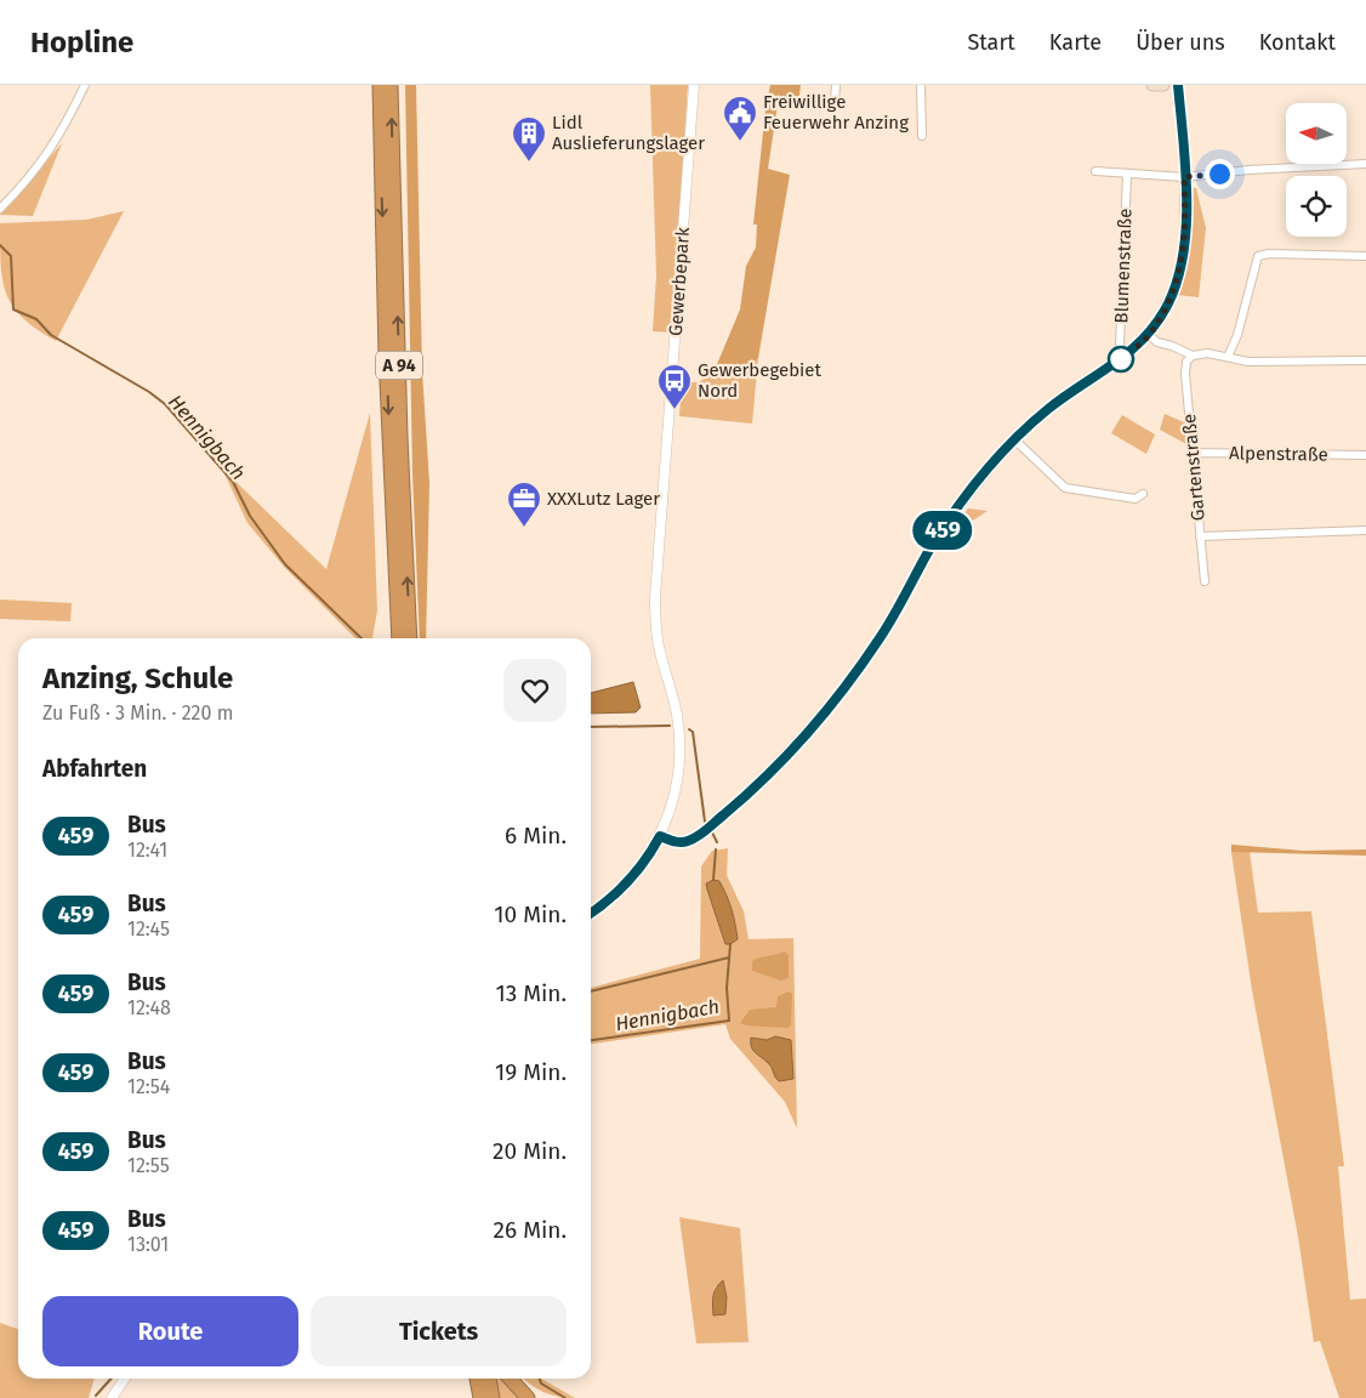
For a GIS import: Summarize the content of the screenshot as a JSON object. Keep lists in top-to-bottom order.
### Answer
{
  "streets": {
    "highway": ["A 94"],
    "street": [
      "Blumenstraße",
      "Gewerbepark",
      "Alpenstraße",
      "Gartenstraße"
    ]
  },
  "crossings": [
    ["Alpenstraße", "Gartenstraße"]
  ],
  "water": ["Hennigbach"],
  "places": {
    "public building": ["Freiwillige Feuerwehr Anzing"],
    "building": ["Lidl Auslieferungslager"],
    "bus stop": ["Gewerbegebiet Nord"],
    "office": ["XXXLutz Lager"]
  },
  "lines": ["bus line 459"],
  "north": "left",
  "page": {
    "header": "Hopline",
    "nav": [
      "Start",
      "Karte",
      "Über uns",
      "Kontakt"
    ],
    "on_map": "459",
    "heading": [
      ["Anzing, Schule", "Zu Fuß · 3 Min. · 220 m"],
      "Abfahrten"
    ],
    "list": [
      {
        "mark": "459",
        "name": "Bus",
        "note": "12:41",
        "value": "6 Min."
      },
      {
        "mark": "459",
        "name": "Bus",
        "note": "12:45",
        "value": "10 Min."
      },
      {
        "mark": "459",
        "name": "Bus",
        "note": "12:48",
        "value": "13 Min."
      },
      {
        "mark": "459",
        "name": "Bus",
        "note": "12:54",
        "value": "19 Min."
      },
      {
        "mark": "459",
        "name": "Bus",
        "note": "12:55",
        "value": "20 Min."
      },
      {
        "mark": "459",
        "name": "Bus",
        "note": "13:01",
        "value": "26 Min."
      }
    ],
    "buttons": ["Route", "Tickets"]
  }
}
